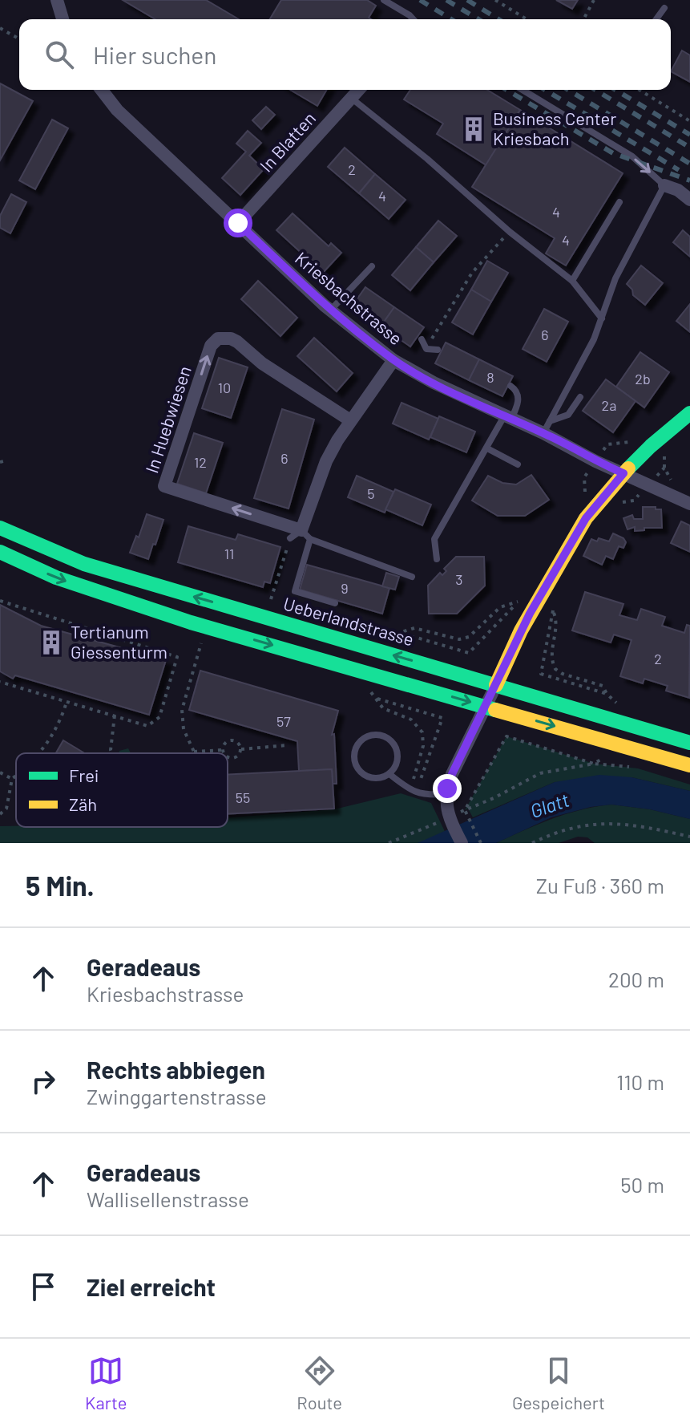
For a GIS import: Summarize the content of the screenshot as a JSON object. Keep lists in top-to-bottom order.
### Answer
{
  "streets": {
    "main road": ["Ueberlandstrasse"],
    "street": ["In Blatten", "Kriesbachstrasse", "In Huebwiesen"]
  },
  "crossings": [
    ["In Blatten", "Kriesbachstrasse"]
  ],
  "water": ["Glatt"],
  "places": {
    "building": ["Business Center Kriesbach", "Tertianum Giessenturm"]
  },
  "house_numbers": [
    "2",
    "4",
    "4",
    "4",
    "6",
    "8",
    "2b",
    "10",
    "2a",
    "6",
    "12",
    "5",
    "11",
    "3",
    "9",
    "2",
    "57",
    "55"
  ],
  "legend": ["Frei", "Zäh"],
  "page": {
    "search": "Hier suchen",
    "heading": ["5 Min.", "Zu Fuß · 360 m"],
    "list": [
      ["Geradeaus", "Kriesbachstrasse", "200 m"],
      ["Rechts abbiegen", "Zwinggartenstrasse", "110 m"],
      ["Geradeaus", "Wallisellenstrasse", "50 m"],
      "Ziel erreicht"
    ],
    "nav": ["Karte", "Route", "Gespeichert"]
  }
}
